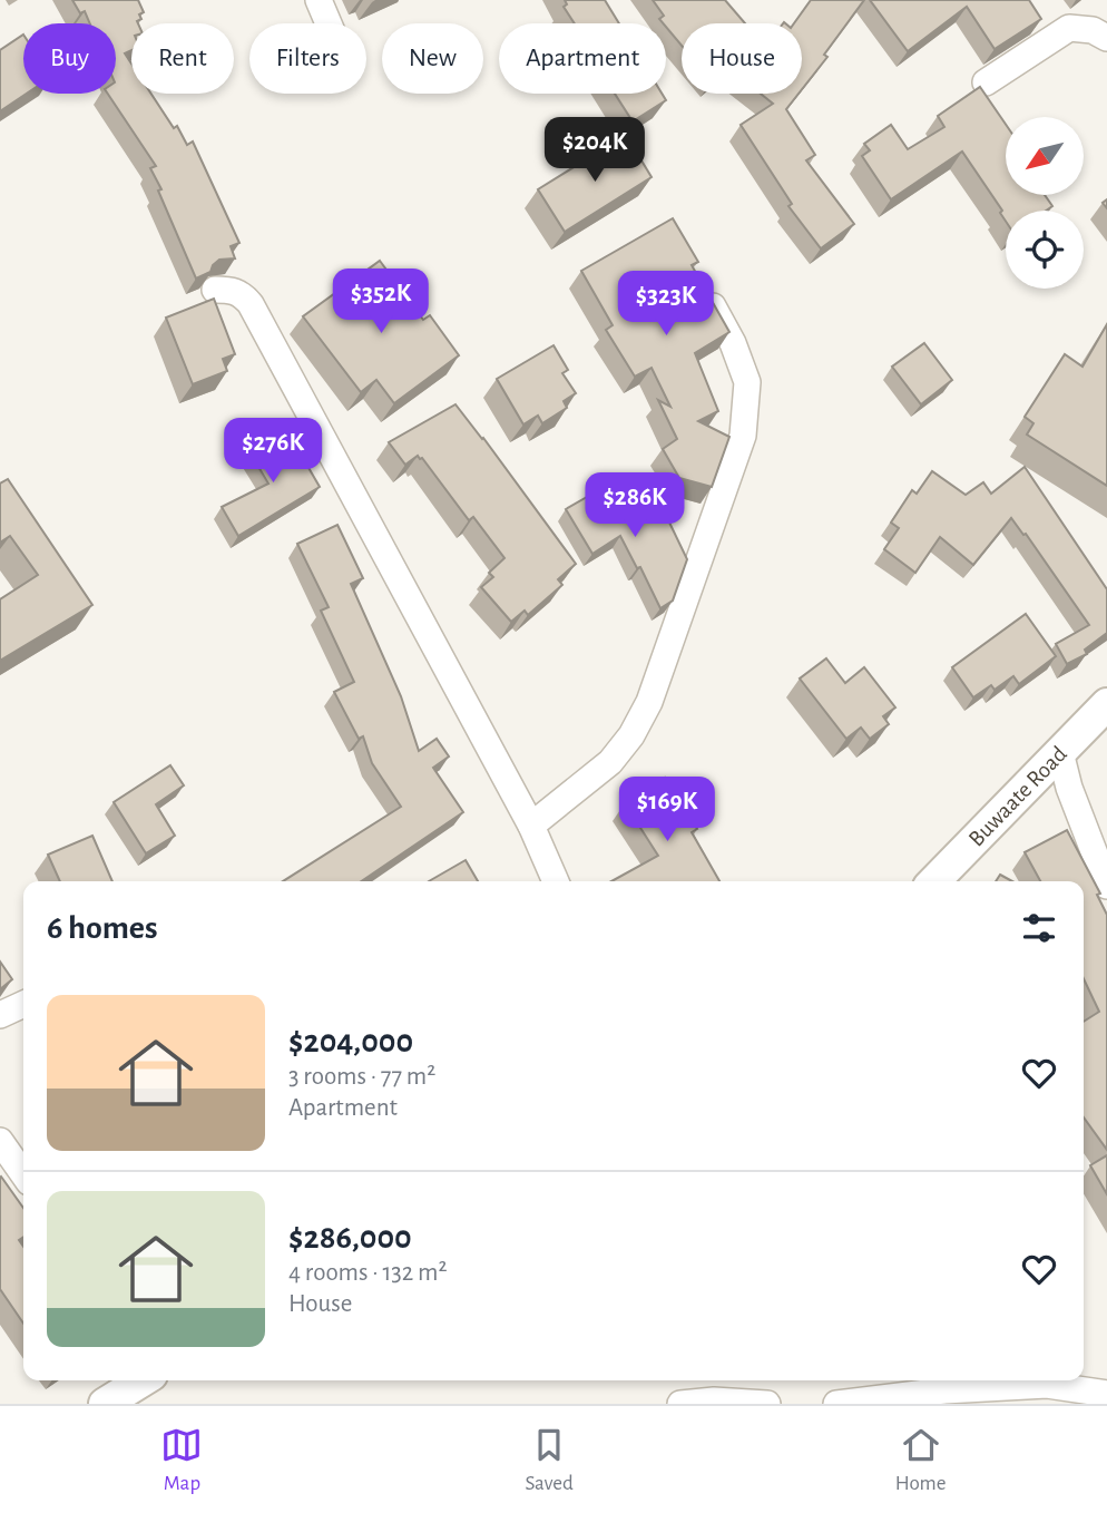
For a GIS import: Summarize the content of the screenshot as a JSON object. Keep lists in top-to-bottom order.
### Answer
{
  "streets": {
    "street": ["Buwaate Road"]
  },
  "north": "bottom left",
  "page": {
    "chip": [
      "Buy",
      "Rent",
      "Filters",
      "New",
      "Apartment",
      "House"
    ],
    "price": [
      "$204K",
      "$352K",
      "$323K",
      "$276K",
      "$286K",
      "$169K"
    ],
    "heading": "6 homes",
    "list": [
      {
        "name": "$204,000",
        "note": "3 rooms · 77 m² · Apartment"
      },
      {
        "name": "$286,000",
        "note": "4 rooms · 132 m² · House"
      }
    ],
    "tabs": ["Map", "Saved", "Home"]
  }
}
